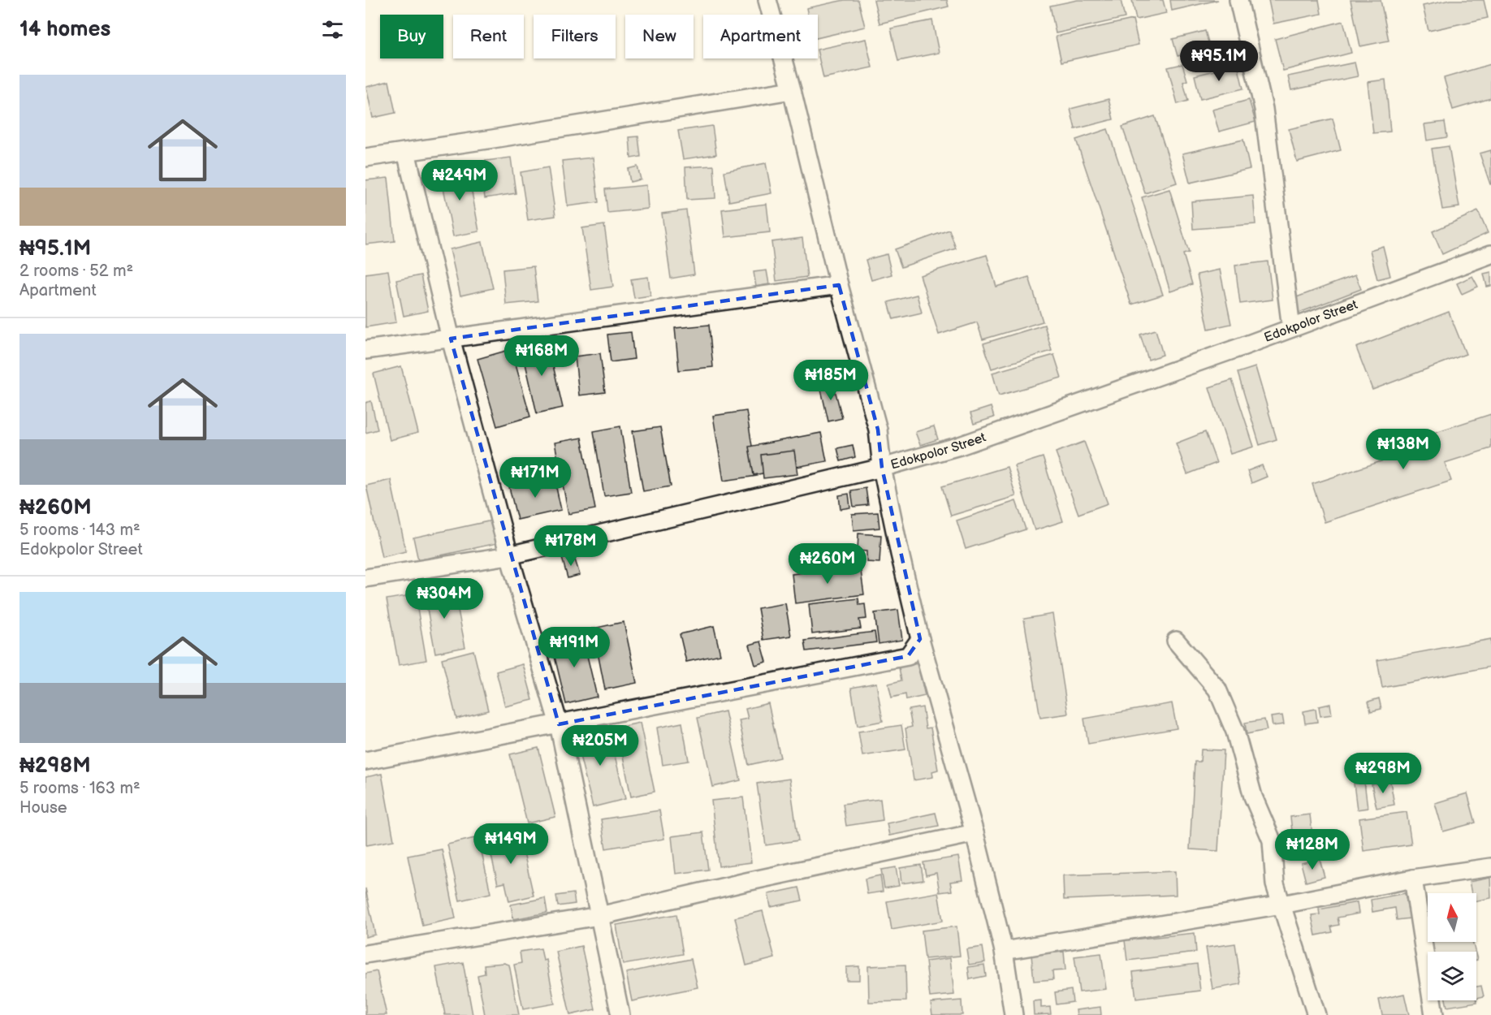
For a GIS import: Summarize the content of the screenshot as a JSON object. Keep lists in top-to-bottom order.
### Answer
{
  "streets": {
    "street": ["Edokpolor Street"]
  },
  "north": "top",
  "page": {
    "heading": "14 homes",
    "chip": [
      "Buy",
      "Rent",
      "Filters",
      "New",
      "Apartment"
    ],
    "price": [
      "₦95.1M",
      "₦249M",
      "₦168M",
      "₦185M",
      "₦138M",
      "₦171M",
      "₦178M",
      "₦260M",
      "₦304M",
      "₦191M",
      "₦205M",
      "₦298M",
      "₦149M",
      "₦128M"
    ],
    "list": [
      {
        "name": "₦95.1M",
        "note": "2 rooms · 52 m² · Apartment"
      },
      {
        "name": "₦260M",
        "note": "5 rooms · 143 m² · Edokpolor Street"
      },
      {
        "name": "₦298M",
        "note": "5 rooms · 163 m² · House"
      }
    ]
  }
}
